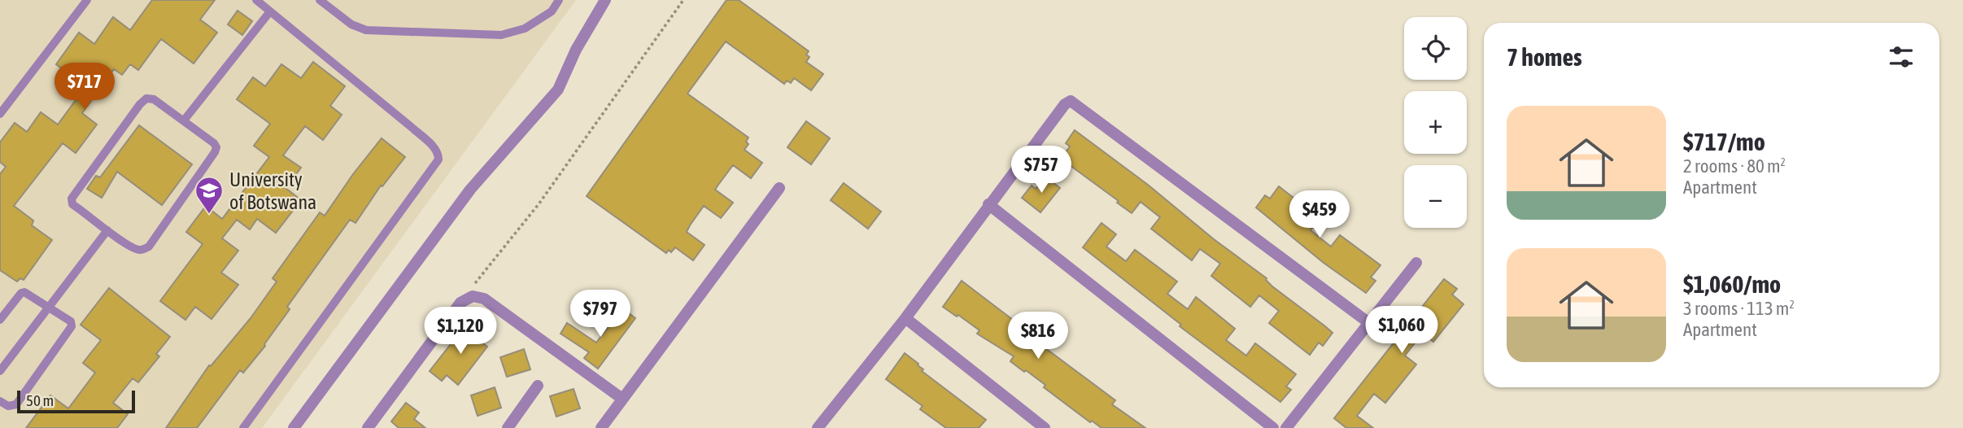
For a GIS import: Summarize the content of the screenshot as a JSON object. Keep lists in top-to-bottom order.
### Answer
{
  "places": {
    "school or university": ["University of Botswana"]
  },
  "scale_bar": "50 m",
  "page": {
    "map_buttons": ["+", "−"],
    "heading": "7 homes",
    "price": [
      "$717",
      "$757",
      "$459",
      "$797",
      "$1,060",
      "$1,120",
      "$816"
    ],
    "list": [
      {
        "name": "$717/mo",
        "note": "2 rooms · 80 m² · Apartment"
      },
      {
        "name": "$1,060/mo",
        "note": "3 rooms · 113 m² · Apartment"
      }
    ],
    "scale": "50 m"
  }
}
